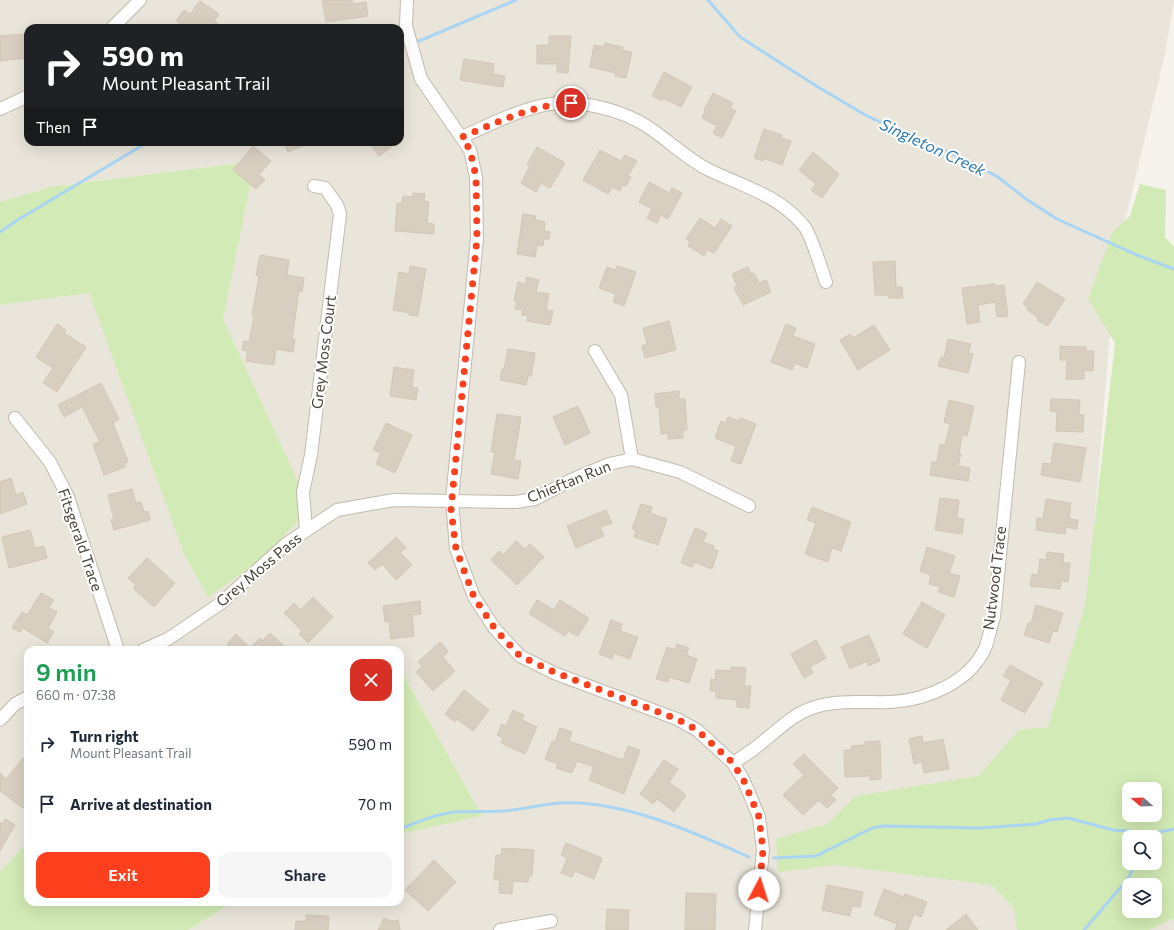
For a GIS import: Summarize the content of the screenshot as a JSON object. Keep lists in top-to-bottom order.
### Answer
{
  "streets": {
    "street": [
      "Grey Moss Court",
      "Chieftan Run",
      "Fitsgerald Trace",
      "Grey Moss Pass",
      "Nutwood Trace"
    ]
  },
  "crossings": [
    ["Grey Moss Court", "Grey Moss Pass"],
    ["Chieftan Run", "Grey Moss Pass"]
  ],
  "water": ["Singleton Creek"],
  "north": "left",
  "page": {
    "turn": ["590 m", "Mount Pleasant Trail"],
    "then": "Then",
    "heading": ["9 min", "660 m · 07:38"],
    "list": [
      {
        "name": "Turn right",
        "note": "Mount Pleasant Trail",
        "value": "590 m"
      },
      {
        "name": "Arrive at destination",
        "value": "70 m"
      }
    ],
    "buttons": ["Exit", "Share"]
  }
}
